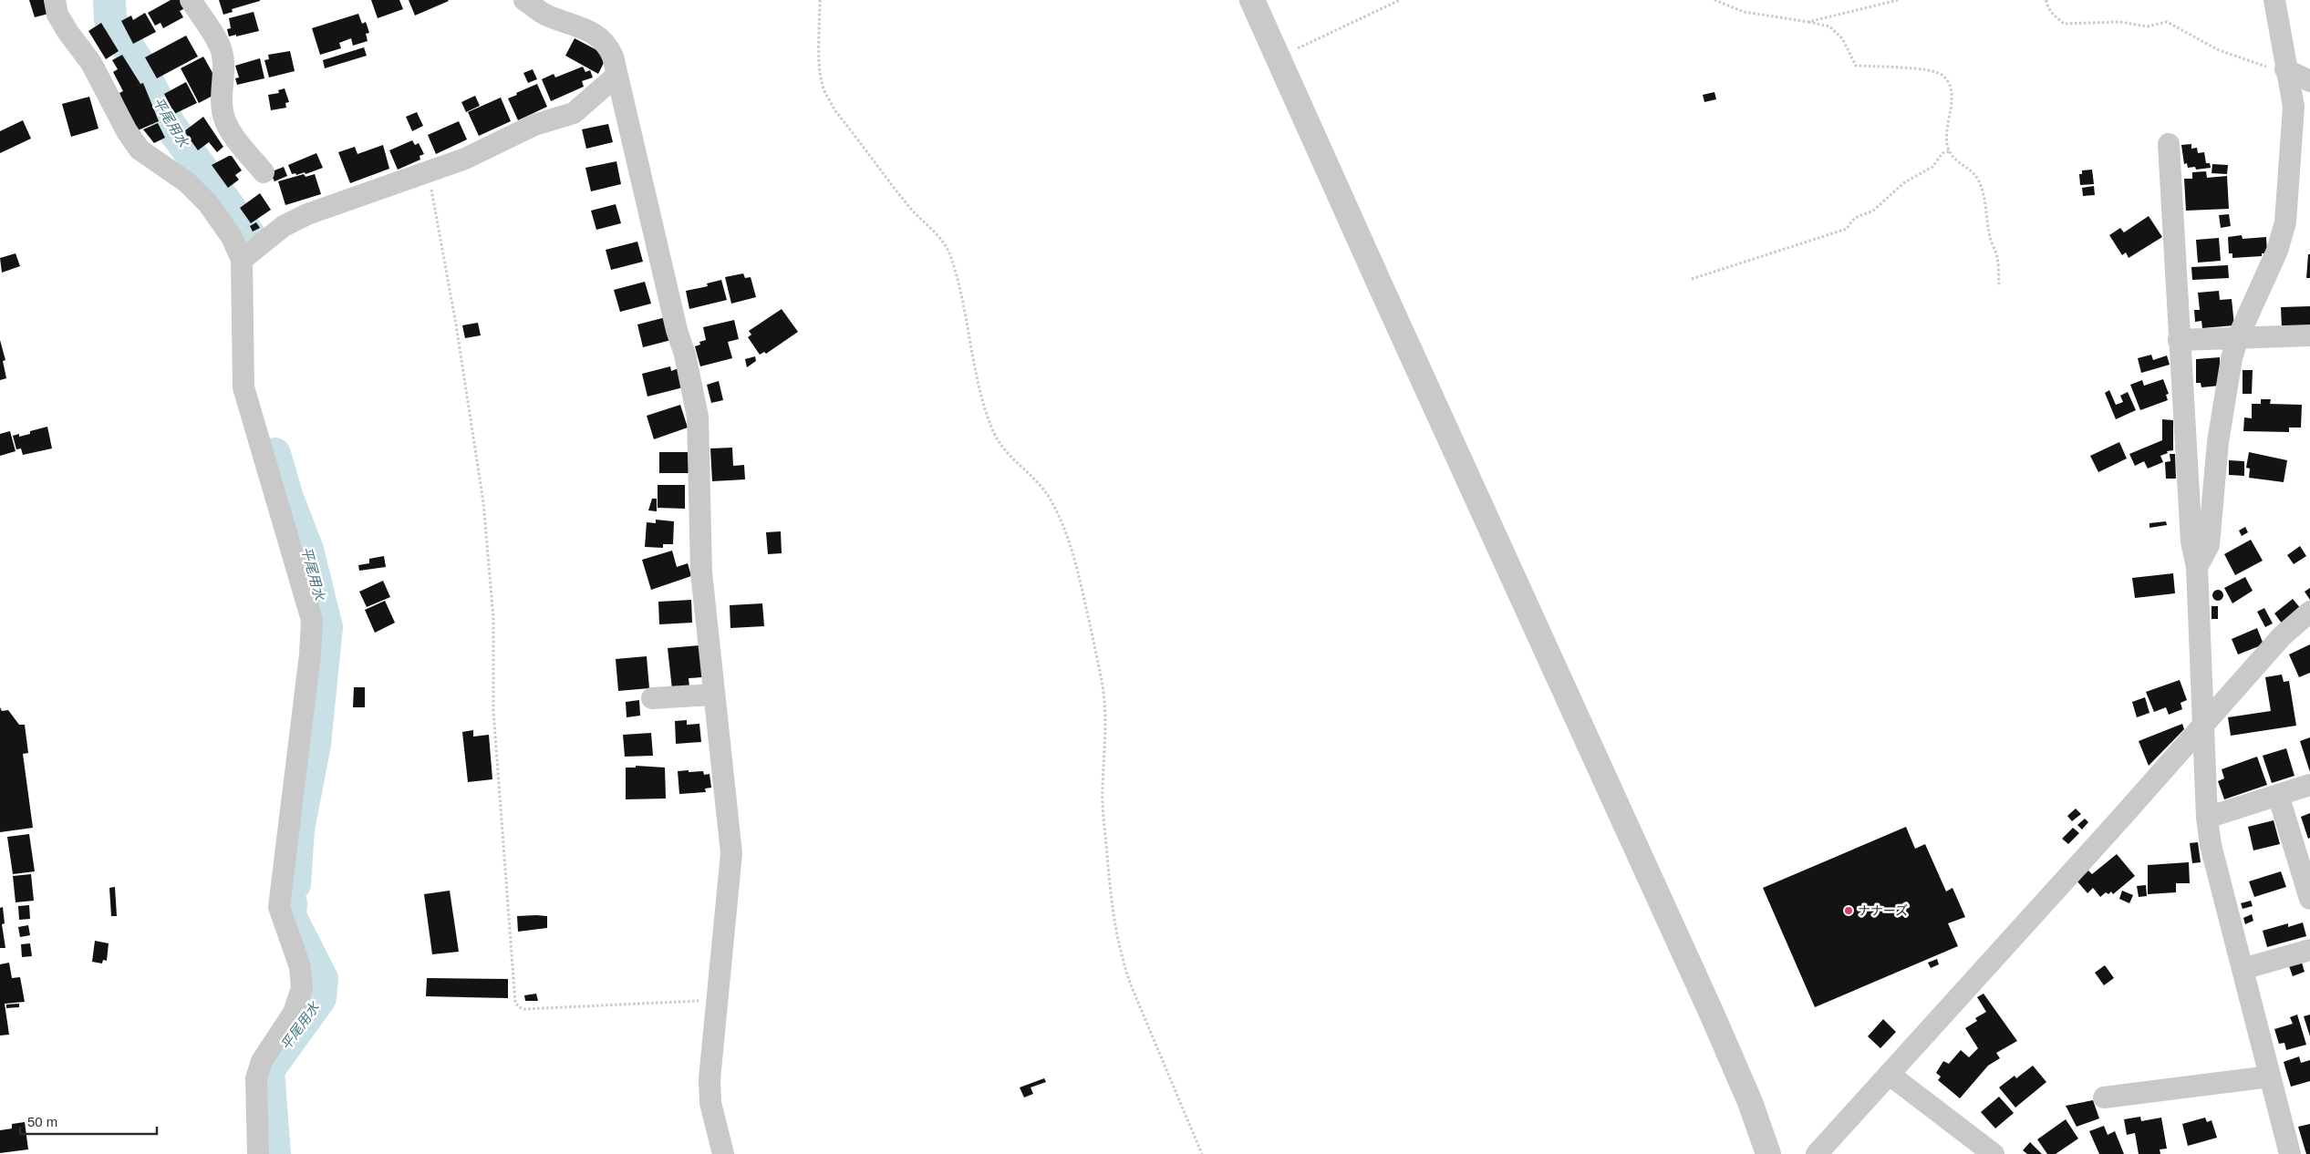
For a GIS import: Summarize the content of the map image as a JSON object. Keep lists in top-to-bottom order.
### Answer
{
  "water": ["平尾用水"],
  "places": ["ナナーズ"],
  "scale_bar": "50 m"
}
